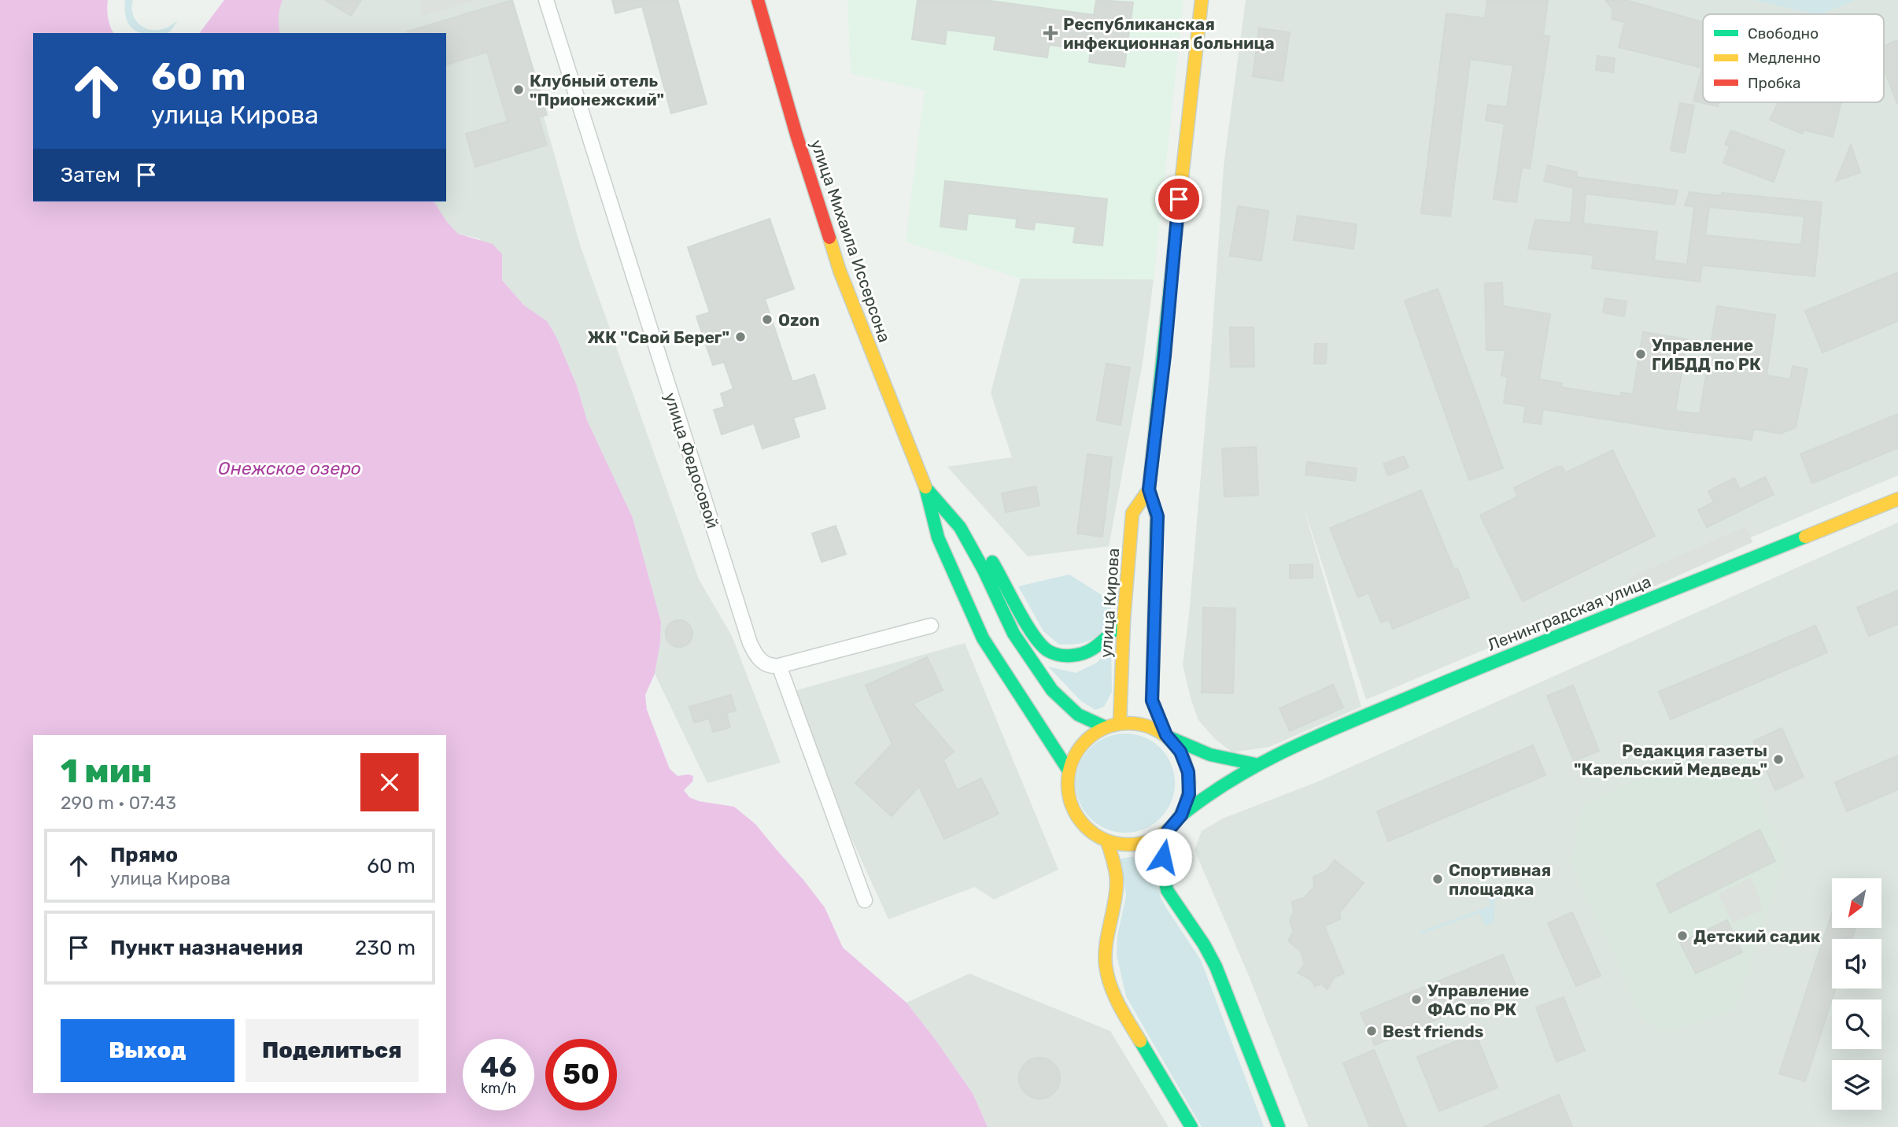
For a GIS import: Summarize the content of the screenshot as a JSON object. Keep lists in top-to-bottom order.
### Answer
{
  "streets": {
    "main road": ["улица Михаила Иссерсона", "улица Кирова", "Ленинградская улица"],
    "street": ["улица Федосовой"]
  },
  "crossings": [
    ["улица Михаила Иссерсона", "улица Кирова"],
    ["улица Михаила Иссерсона", "Ленинградская улица"],
    ["улица Кирова", "Ленинградская улица"]
  ],
  "water": ["Онежское озеро"],
  "places": {
    "health": ["Республиканская инфекционная больница"],
    "other": [
      "Клубный отель \"Прионежский\"",
      "Ozon",
      "ЖК \"Свой Берег\"",
      "Управление ГИБДД по РК",
      "Редакция газеты \"Карельский Медведь\"",
      "Спортивная площадка",
      "Детский садик",
      "Управление ФАС по РК",
      "Best friends"
    ]
  },
  "legend": ["Свободно", "Медленно", "Пробка"],
  "north": "bottom left",
  "page": {
    "turn": ["60 m", "улица Кирова"],
    "then": "Затем",
    "heading": ["1 мин", "290 m · 07:43"],
    "list": [
      {
        "name": "Прямо",
        "note": "улица Кирова",
        "value": "60 m"
      },
      {
        "name": "Пункт назначения",
        "value": "230 m"
      }
    ],
    "buttons": ["Выход", "Поделиться"],
    "speed": "46 km/h",
    "limit": "50"
  }
}
